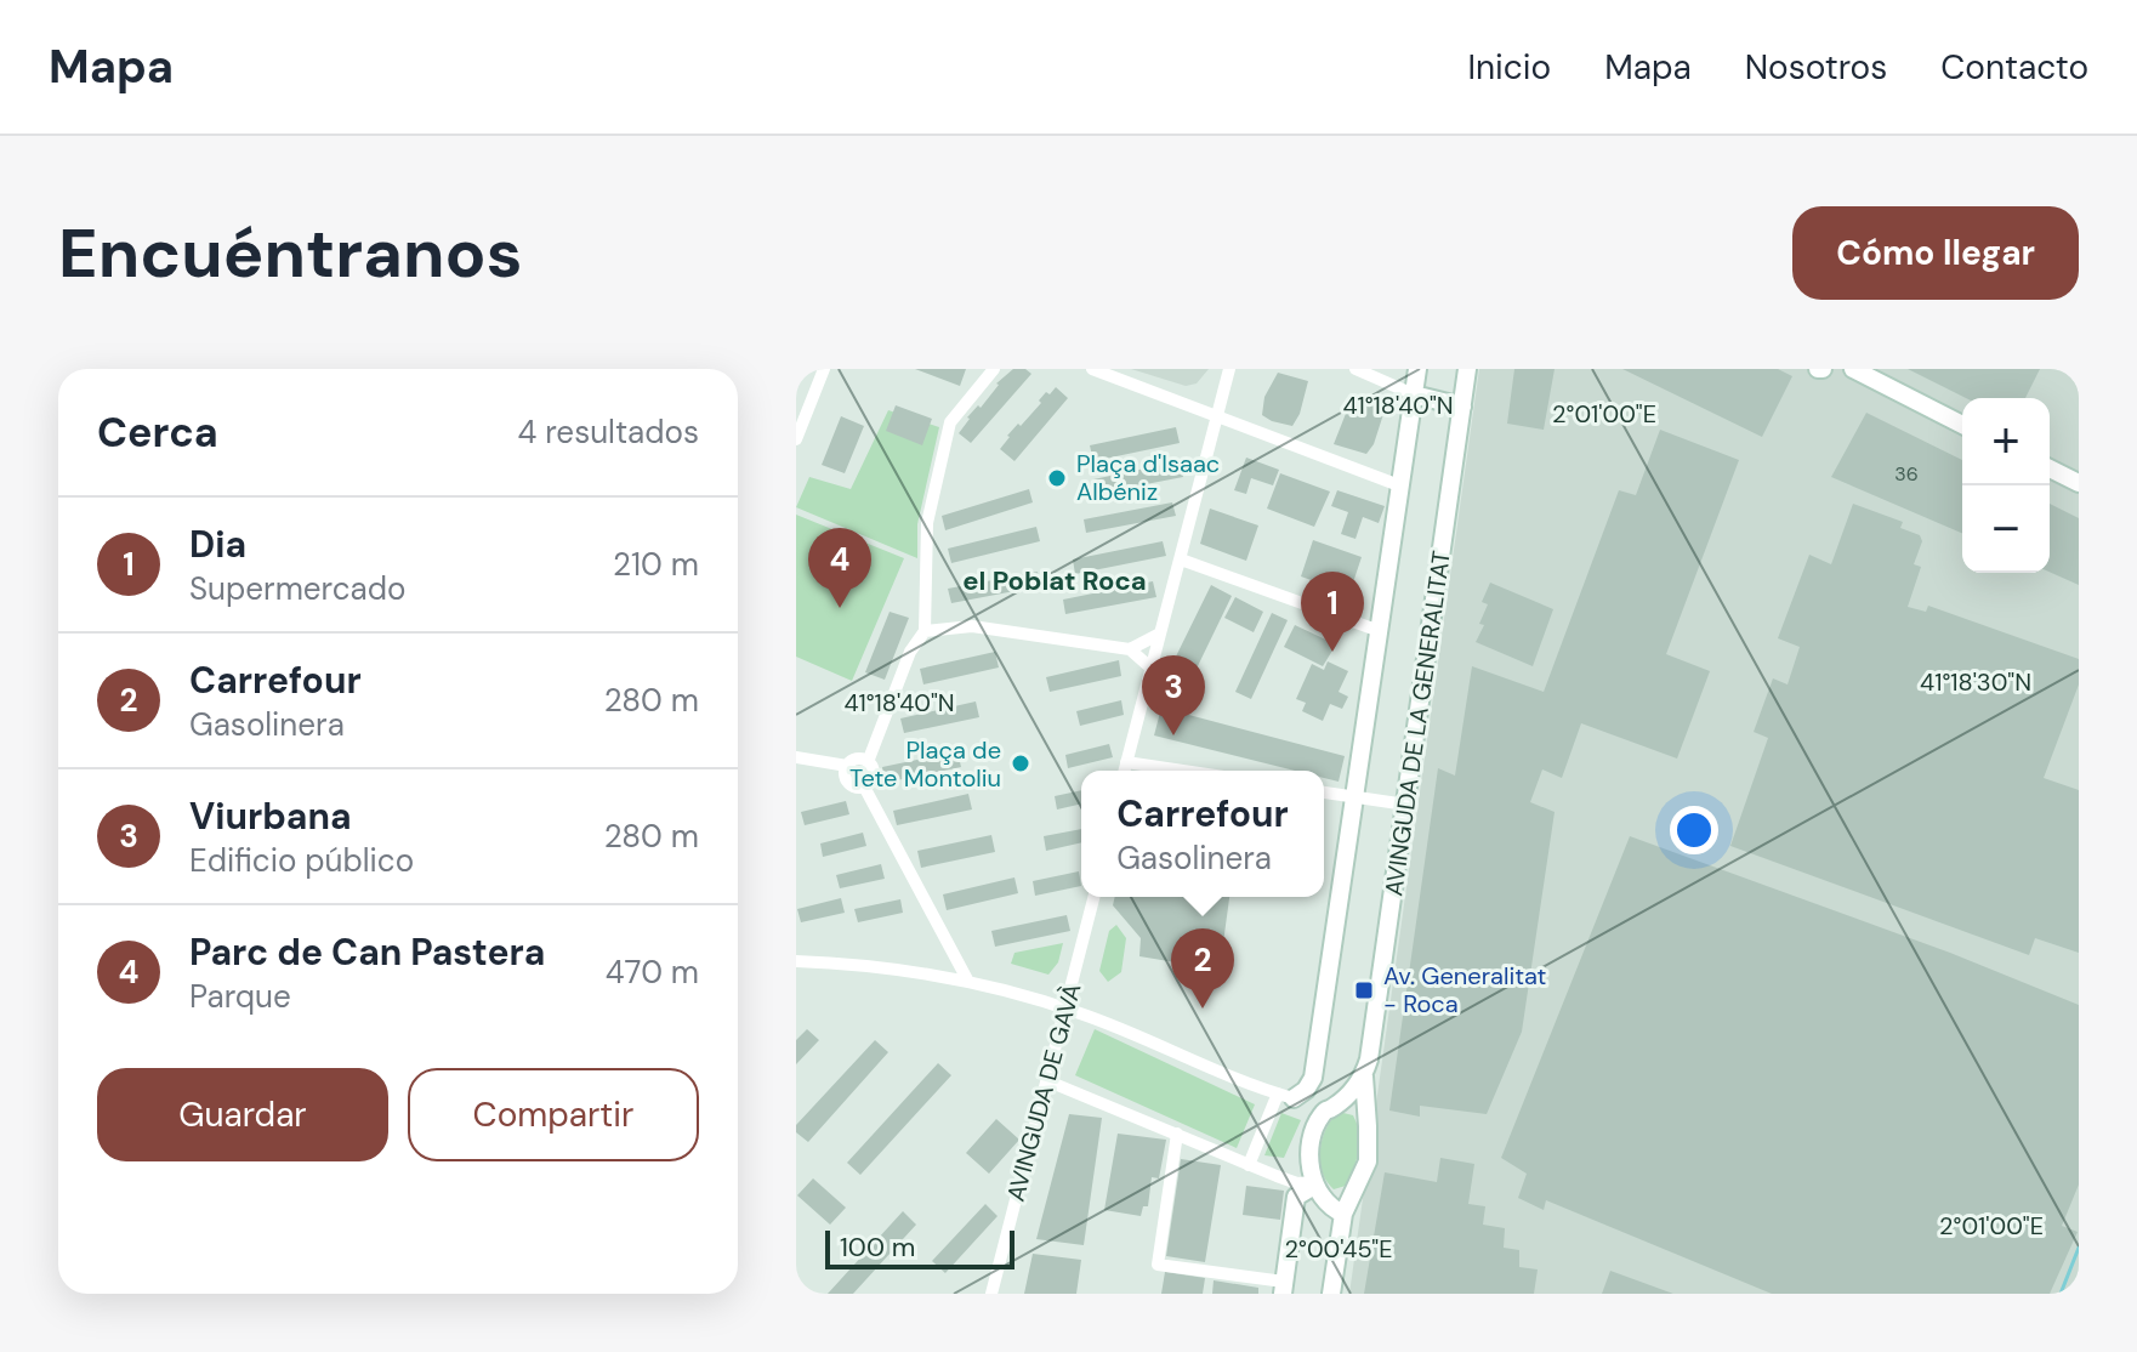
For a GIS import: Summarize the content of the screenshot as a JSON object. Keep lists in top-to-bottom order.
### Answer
{
  "streets": {
    "street": ["AVINGUDA DE LA GENERALITAT", "AVINGUDA DE GAVÀ"]
  },
  "districts": ["el Poblat Roca"],
  "places": {
    "other": ["Plaça d'Isaac Albéniz", "Plaça de Tete Montoliu"],
    "transit": ["Av. Generalitat - Roca"]
  },
  "house_numbers": ["36"],
  "scale_bar": "100 m",
  "page": {
    "header": "Mapa",
    "nav": [
      "Inicio",
      "Mapa",
      "Nosotros",
      "Contacto"
    ],
    "buttons": [
      "Cómo llegar",
      ["Guardar", "Compartir"]
    ],
    "title": "Encuéntranos",
    "heading": ["Cerca", "4 resultados"],
    "map_buttons": ["+", "−"],
    "list": [
      {
        "mark": "1",
        "name": "Dia",
        "note": "Supermercado",
        "value": "210 m"
      },
      {
        "mark": "2",
        "name": "Carrefour",
        "note": "Gasolinera",
        "value": "280 m"
      },
      {
        "mark": "3",
        "name": "Viurbana",
        "note": "Edificio público",
        "value": "280 m"
      },
      {
        "mark": "4",
        "name": "Parc de Can Pastera",
        "note": "Parque",
        "value": "470 m"
      }
    ],
    "pins": [
      "4",
      "1",
      "3",
      "2"
    ],
    "popup": ["Carrefour", "Gasolinera"],
    "scale": "100 m"
  },
  "coordinates": [
    "41°18'40\"N",
    "2°01'00\"E",
    "41°18'30\"N",
    "2°00'45\"E"
  ]
}
